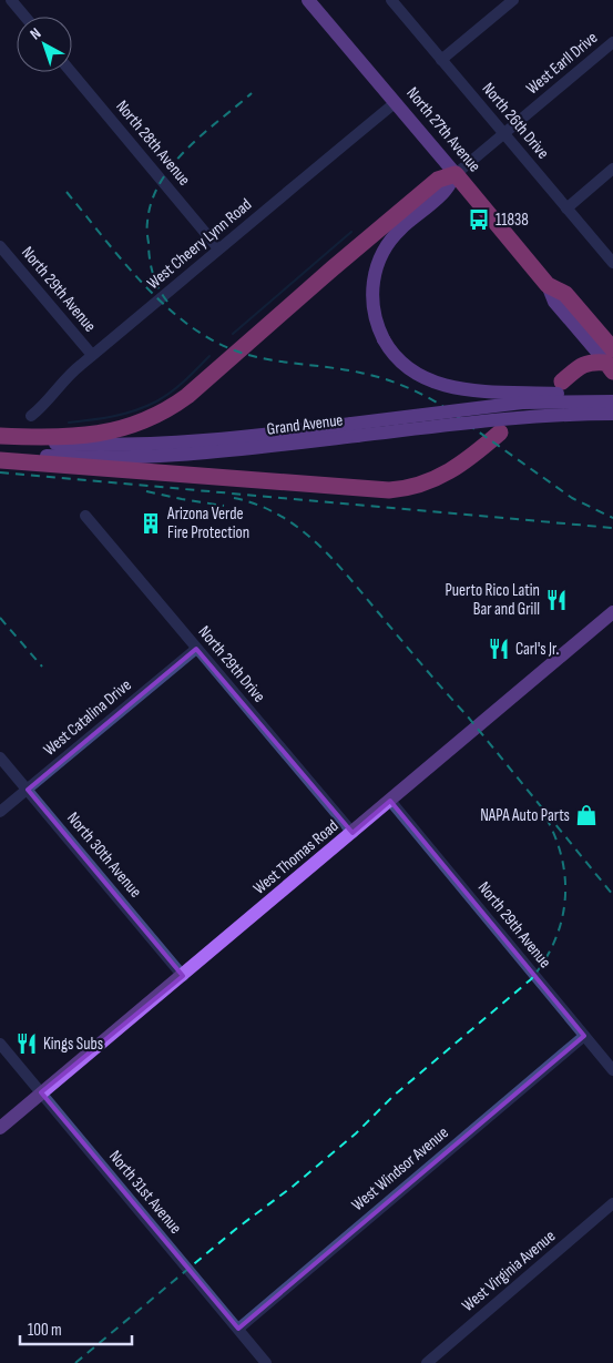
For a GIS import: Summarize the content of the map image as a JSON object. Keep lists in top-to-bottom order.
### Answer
{
  "streets": {
    "highway": ["North 27th Avenue"],
    "main road": ["Grand Avenue", "West Thomas Road"],
    "street": [
      "West Earll Drive",
      "North 26th Drive",
      "North 28th Avenue",
      "West Cheery Lynn Road",
      "North 29th Avenue",
      "North 29th Drive",
      "West Catalina Drive",
      "North 30th Avenue",
      "West Windsor Avenue",
      "North 31st Avenue",
      "West Virginia Avenue"
    ]
  },
  "crossings": [
    ["West Earll Drive", "North 26th Drive"],
    ["West Earll Drive", "North 27th Avenue"],
    ["North 27th Avenue", "West Cheery Lynn Road"],
    ["North 28th Avenue", "West Cheery Lynn Road"],
    ["West Cheery Lynn Road", "North 29th Avenue"],
    ["North 29th Avenue", "West Thomas Road"],
    ["North 29th Avenue", "West Windsor Avenue"],
    ["North 29th Drive", "West Catalina Drive"],
    ["North 29th Drive", "West Thomas Road"],
    ["West Catalina Drive", "North 30th Avenue"],
    ["North 30th Avenue", "West Thomas Road"],
    ["West Thomas Road", "North 31st Avenue"],
    ["West Windsor Avenue", "North 31st Avenue"]
  ],
  "places": {
    "bus stop": ["11838"],
    "building": ["Arizona Verde Fire Protection"],
    "restaurant": ["Puerto Rico Latin Bar and Grill", "Carl's Jr.", "Kings Subs"],
    "shop": ["NAPA Auto Parts"]
  },
  "scale_bar": "100 m",
  "north": "top left"
}
